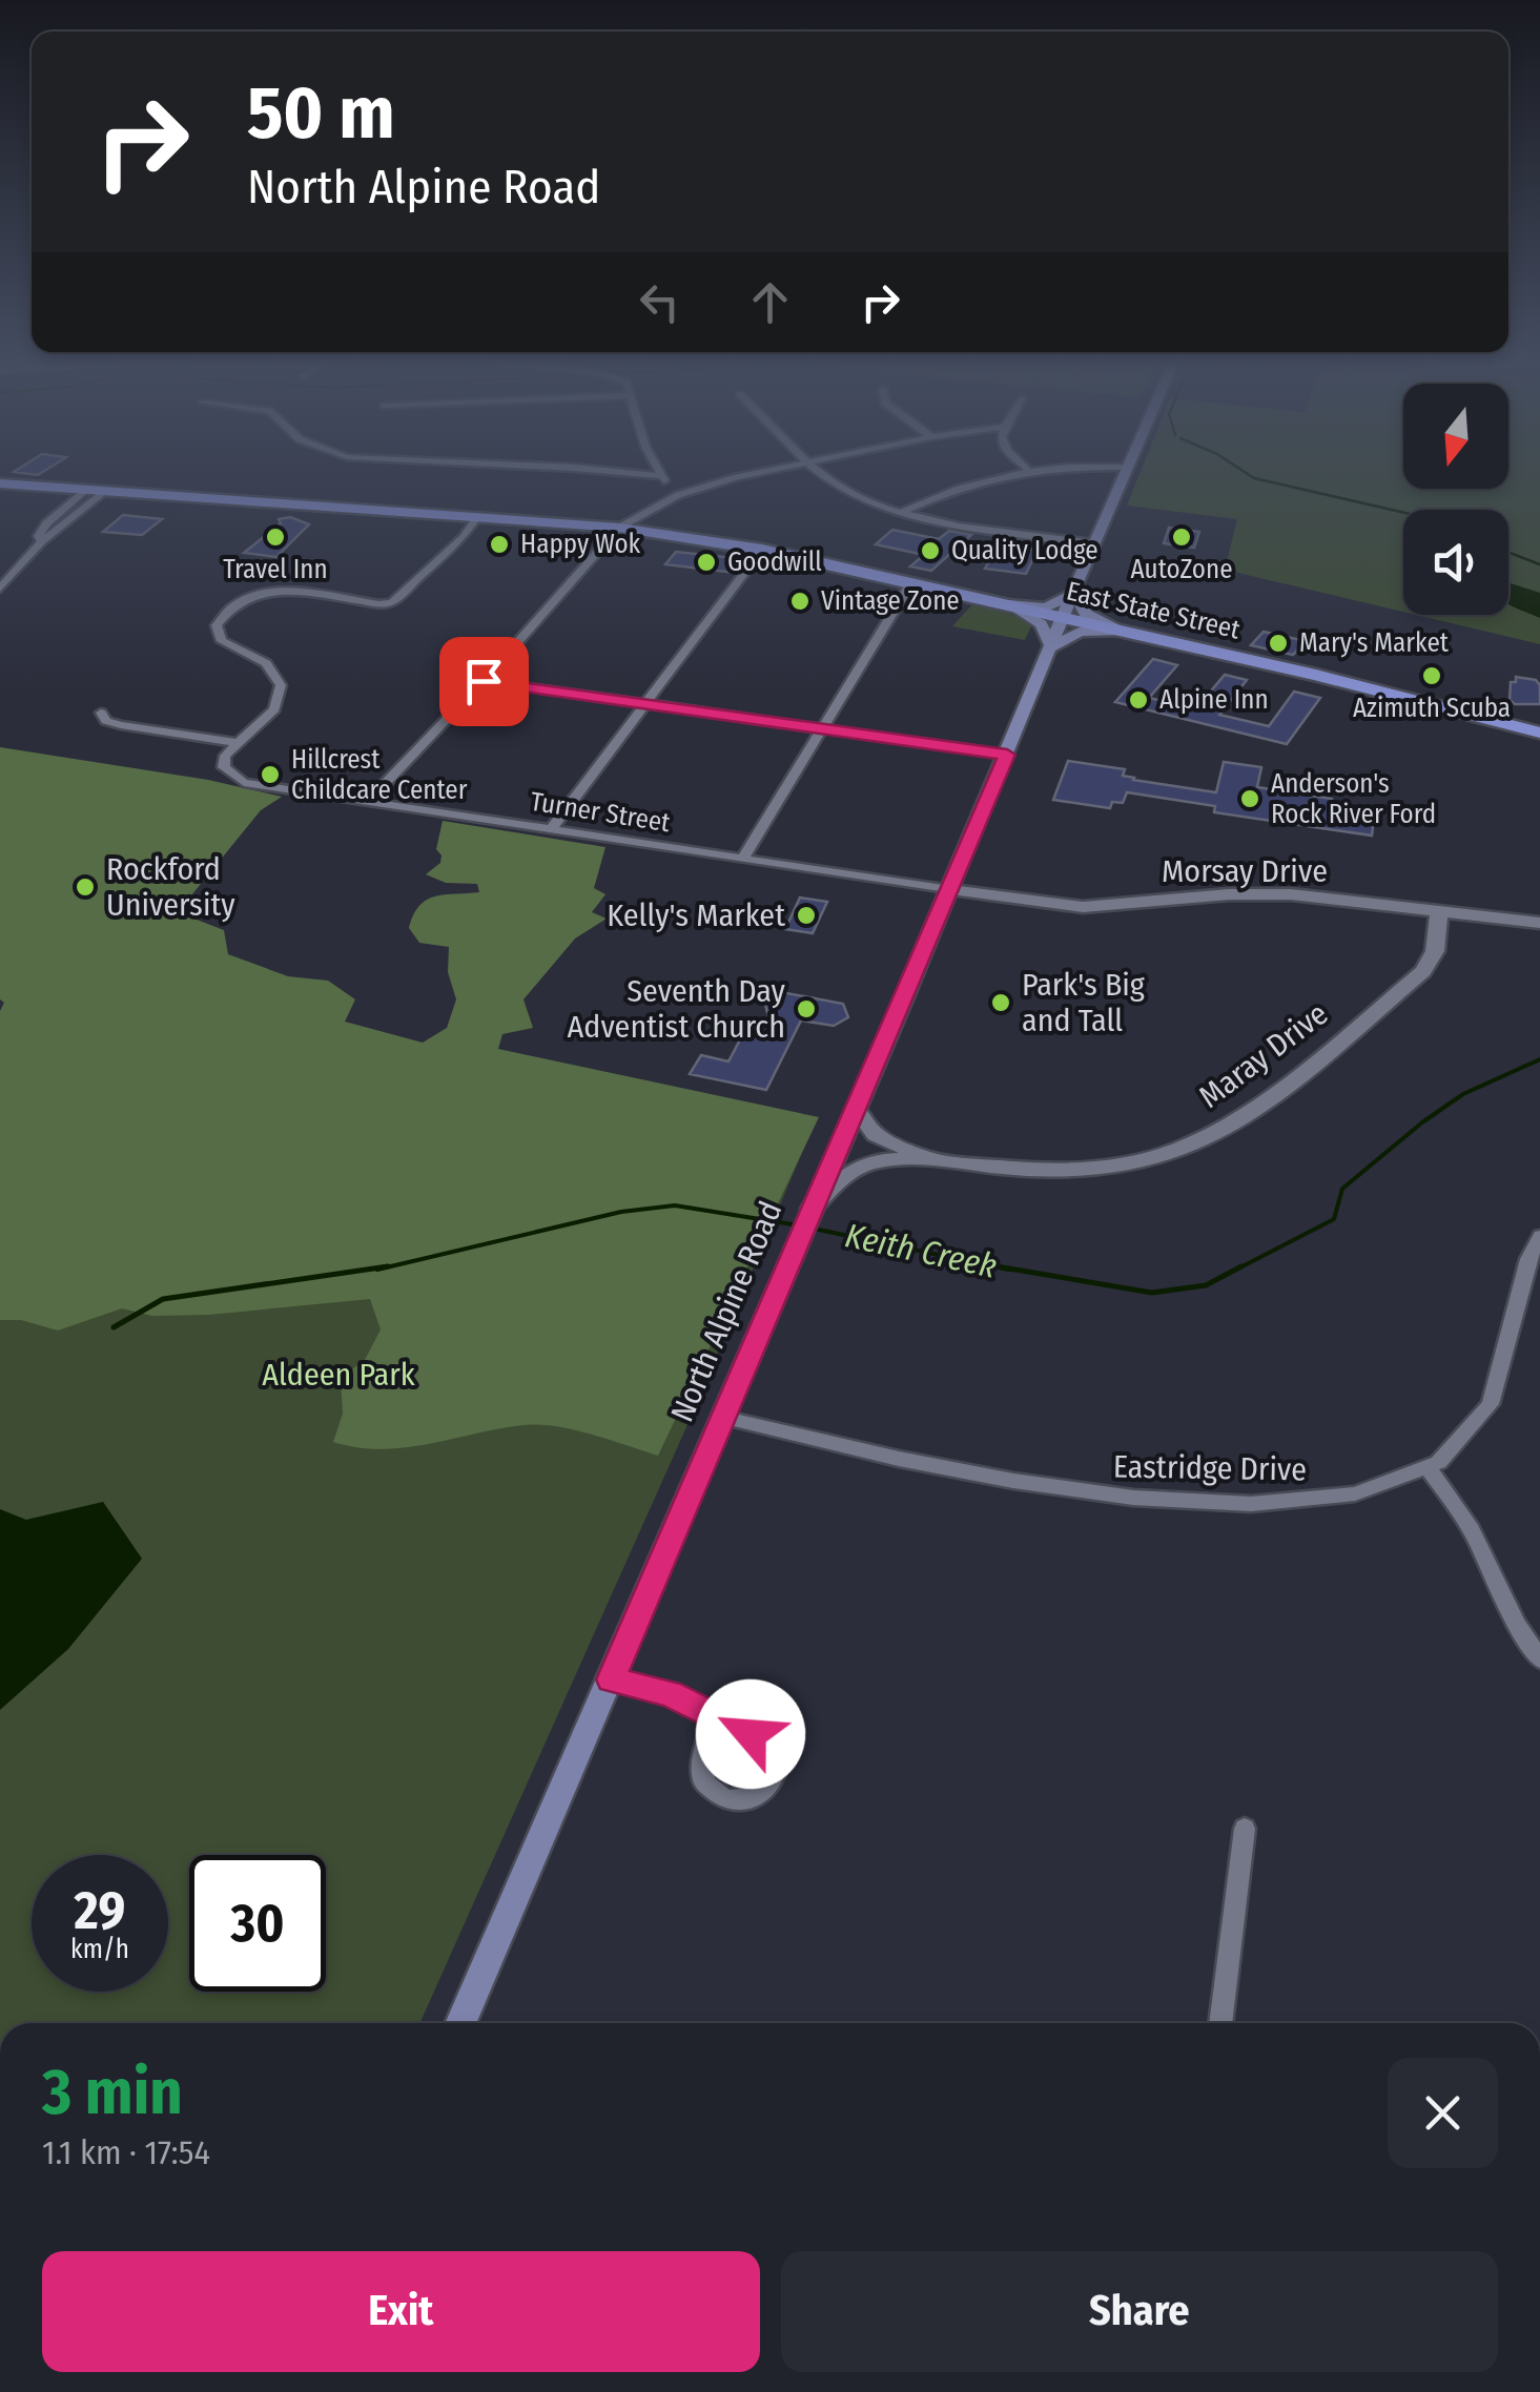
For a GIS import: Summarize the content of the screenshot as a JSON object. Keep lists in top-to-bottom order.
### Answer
{
  "streets": {
    "main road": ["East State Street", "North Alpine Road"],
    "street": [
      "Turner Street",
      "Morsay Drive",
      "Maray Drive",
      "Eastridge Drive"
    ]
  },
  "crossings": [
    ["East State Street", "North Alpine Road"],
    ["Turner Street", "Morsay Drive"],
    ["Turner Street", "North Alpine Road"],
    ["Morsay Drive", "Maray Drive"],
    ["Morsay Drive", "North Alpine Road"],
    ["North Alpine Road", "Eastridge Drive"]
  ],
  "water": ["Keith Creek"],
  "parks": ["Aldeen Park"],
  "places": [
    "Travel Inn",
    "AutoZone",
    "Happy Wok",
    "Quality Lodge",
    "Goodwill",
    "Vintage Zone",
    "Mary's Market",
    "Azimuth Scuba",
    "Alpine Inn",
    "Hillcrest Childcare Center",
    "Anderson's Rock River Ford",
    "Rockford University",
    "Kelly's Market",
    "Park's Big and Tall",
    "Seventh Day Adventist Church"
  ],
  "north": "bottom",
  "page": {
    "turn": ["50 m", "North Alpine Road"],
    "speed": "29 km/h",
    "limit": "30",
    "heading": ["3 min", "1.1 km · 17:54"],
    "buttons": ["Exit", "Share"]
  }
}
